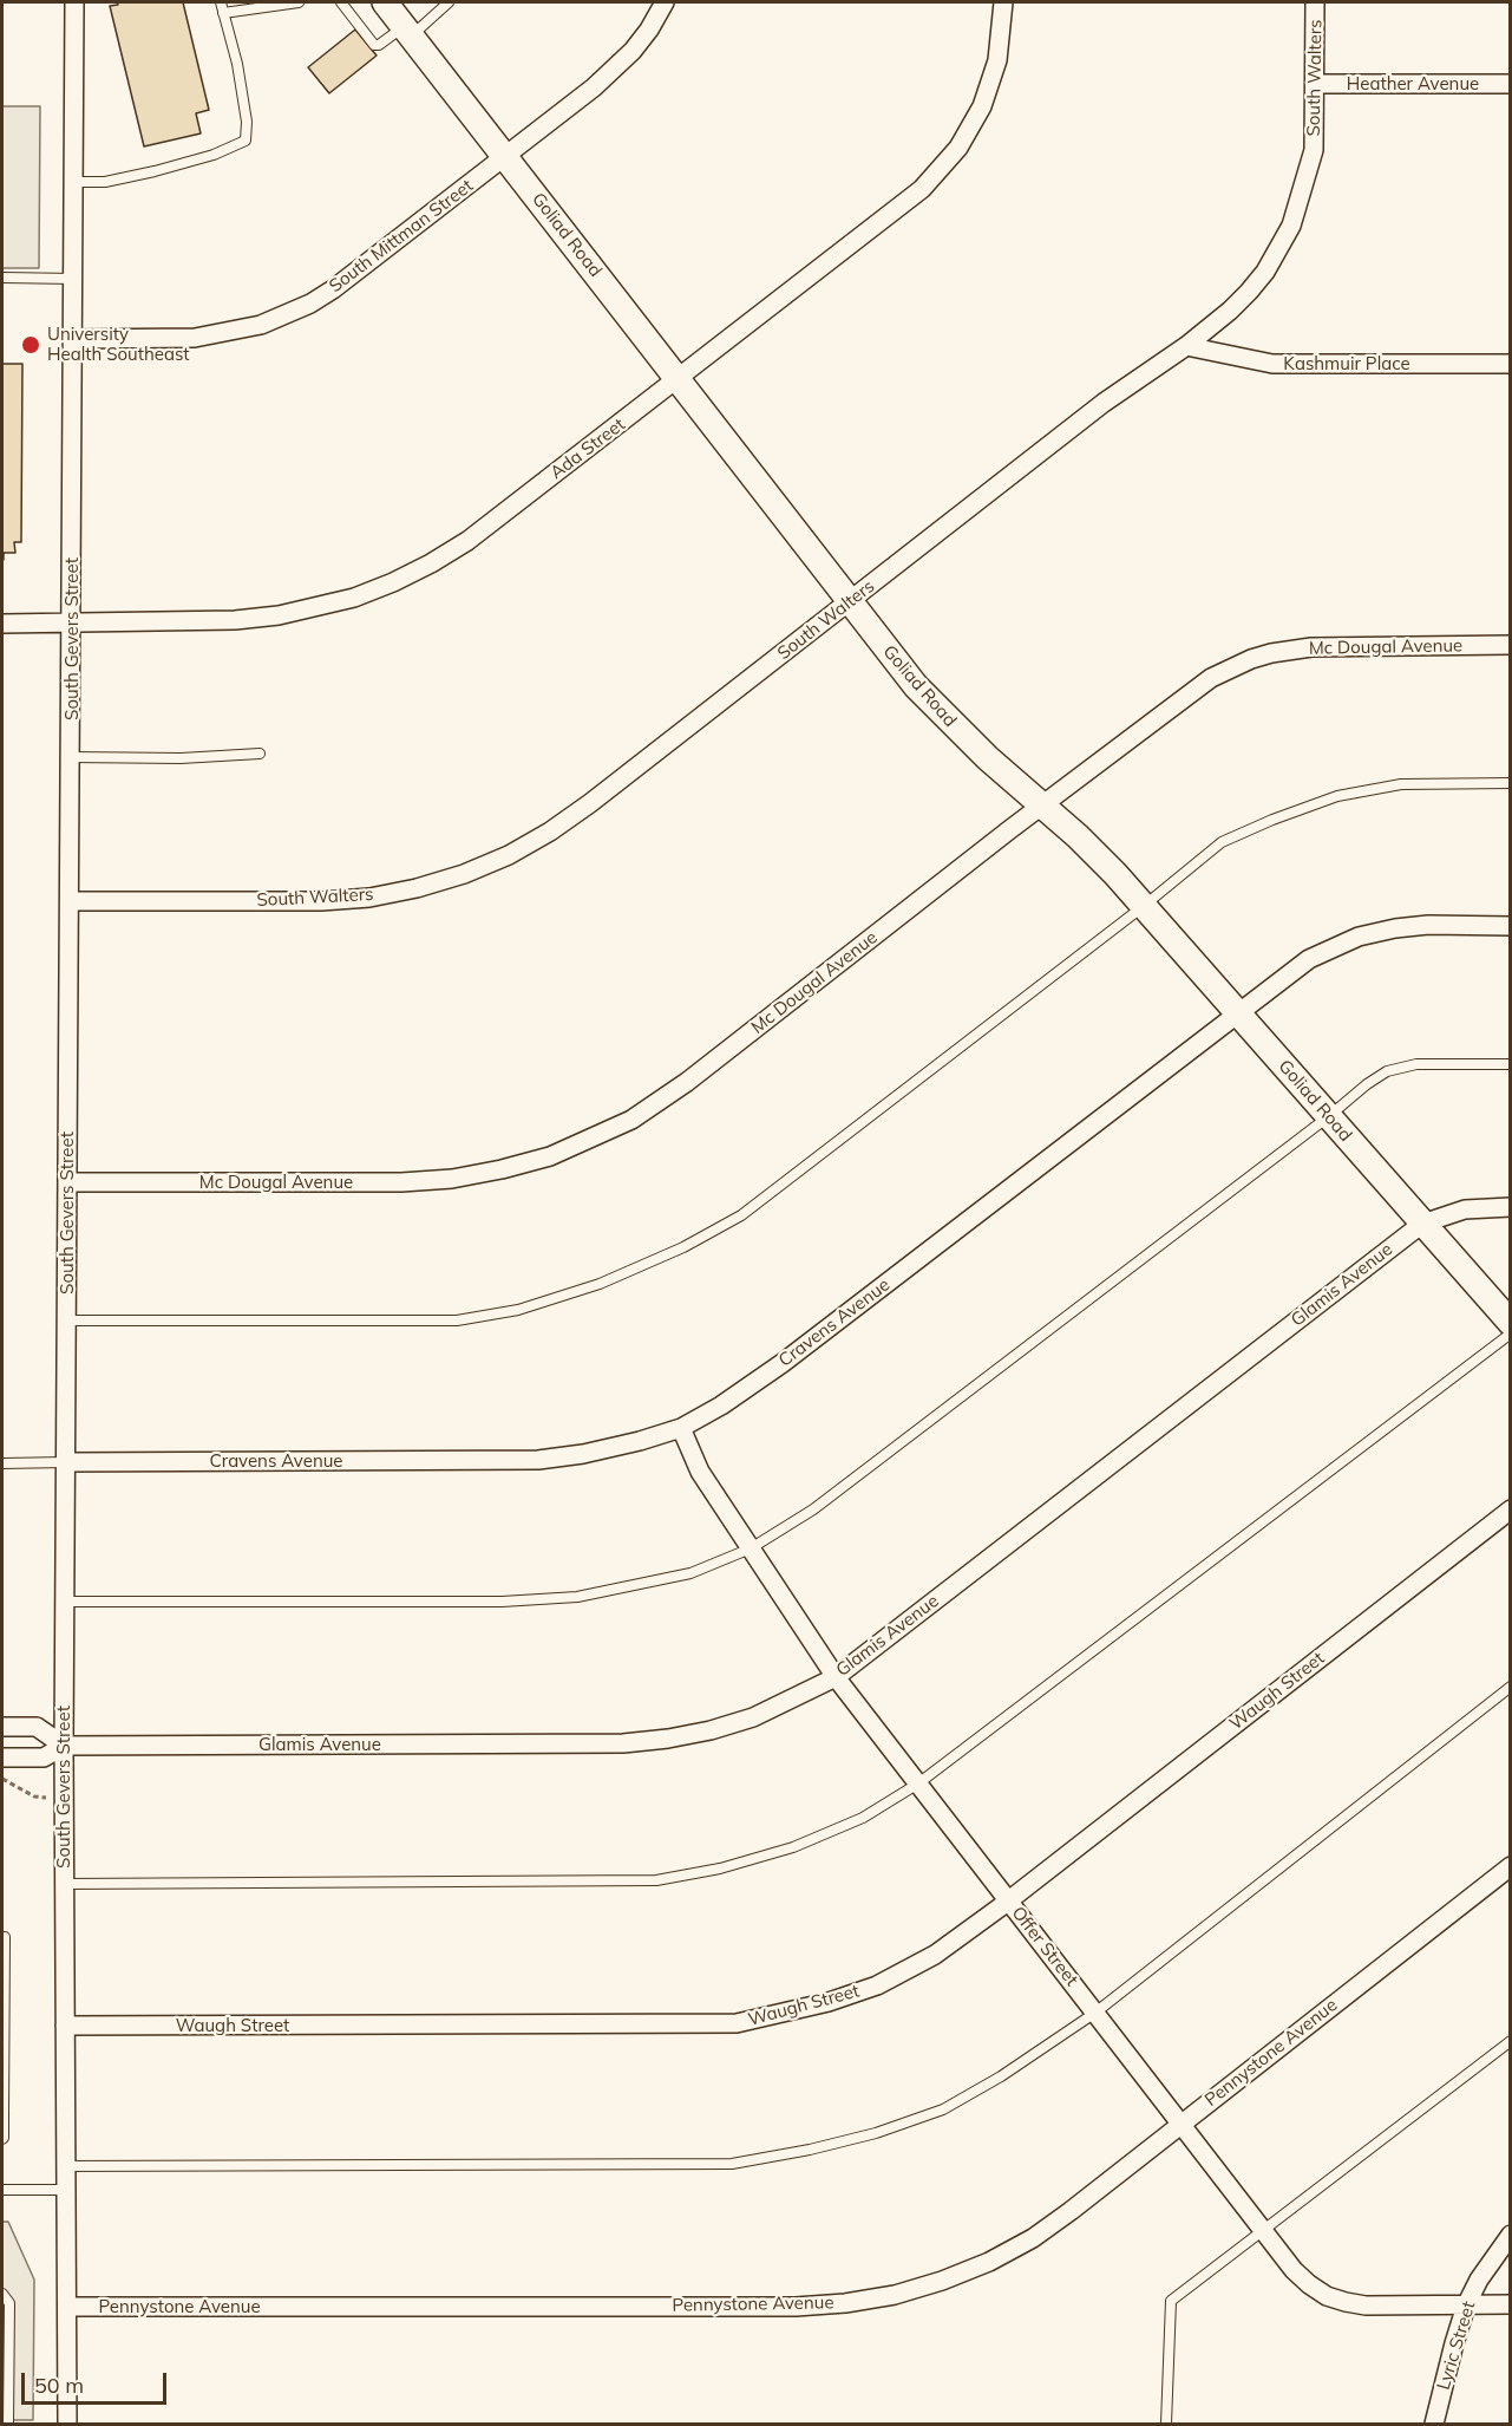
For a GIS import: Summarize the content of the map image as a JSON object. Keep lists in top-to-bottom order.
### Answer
{
  "streets": {
    "main road": ["Goliad Road"],
    "street": [
      "South Walters",
      "Heather Avenue",
      "South Mittman Street",
      "Kashmuir Place",
      "Ada Street",
      "South Gevers Street",
      "Mc Dougal Avenue",
      "Glamis Avenue",
      "Cravens Avenue",
      "Waugh Street",
      "Offer Street",
      "Pennystone Avenue",
      "Lyric Street"
    ]
  },
  "crossings": [
    ["South Walters", "Heather Avenue"],
    ["South Walters", "Goliad Road"],
    ["South Walters", "Kashmuir Place"],
    ["South Walters", "South Gevers Street"],
    ["Goliad Road", "South Mittman Street"],
    ["Goliad Road", "Ada Street"],
    ["Goliad Road", "Mc Dougal Avenue"],
    ["Goliad Road", "Glamis Avenue"],
    ["Goliad Road", "Cravens Avenue"],
    ["South Mittman Street", "South Gevers Street"],
    ["Ada Street", "South Gevers Street"],
    ["South Gevers Street", "Mc Dougal Avenue"],
    ["South Gevers Street", "Glamis Avenue"],
    ["South Gevers Street", "Cravens Avenue"],
    ["South Gevers Street", "Waugh Street"],
    ["South Gevers Street", "Pennystone Avenue"],
    ["Glamis Avenue", "Offer Street"],
    ["Cravens Avenue", "Offer Street"],
    ["Waugh Street", "Offer Street"],
    ["Offer Street", "Pennystone Avenue"],
    ["Offer Street", "Lyric Street"]
  ],
  "places": ["University Health Southeast"],
  "scale_bar": "50 m"
}
